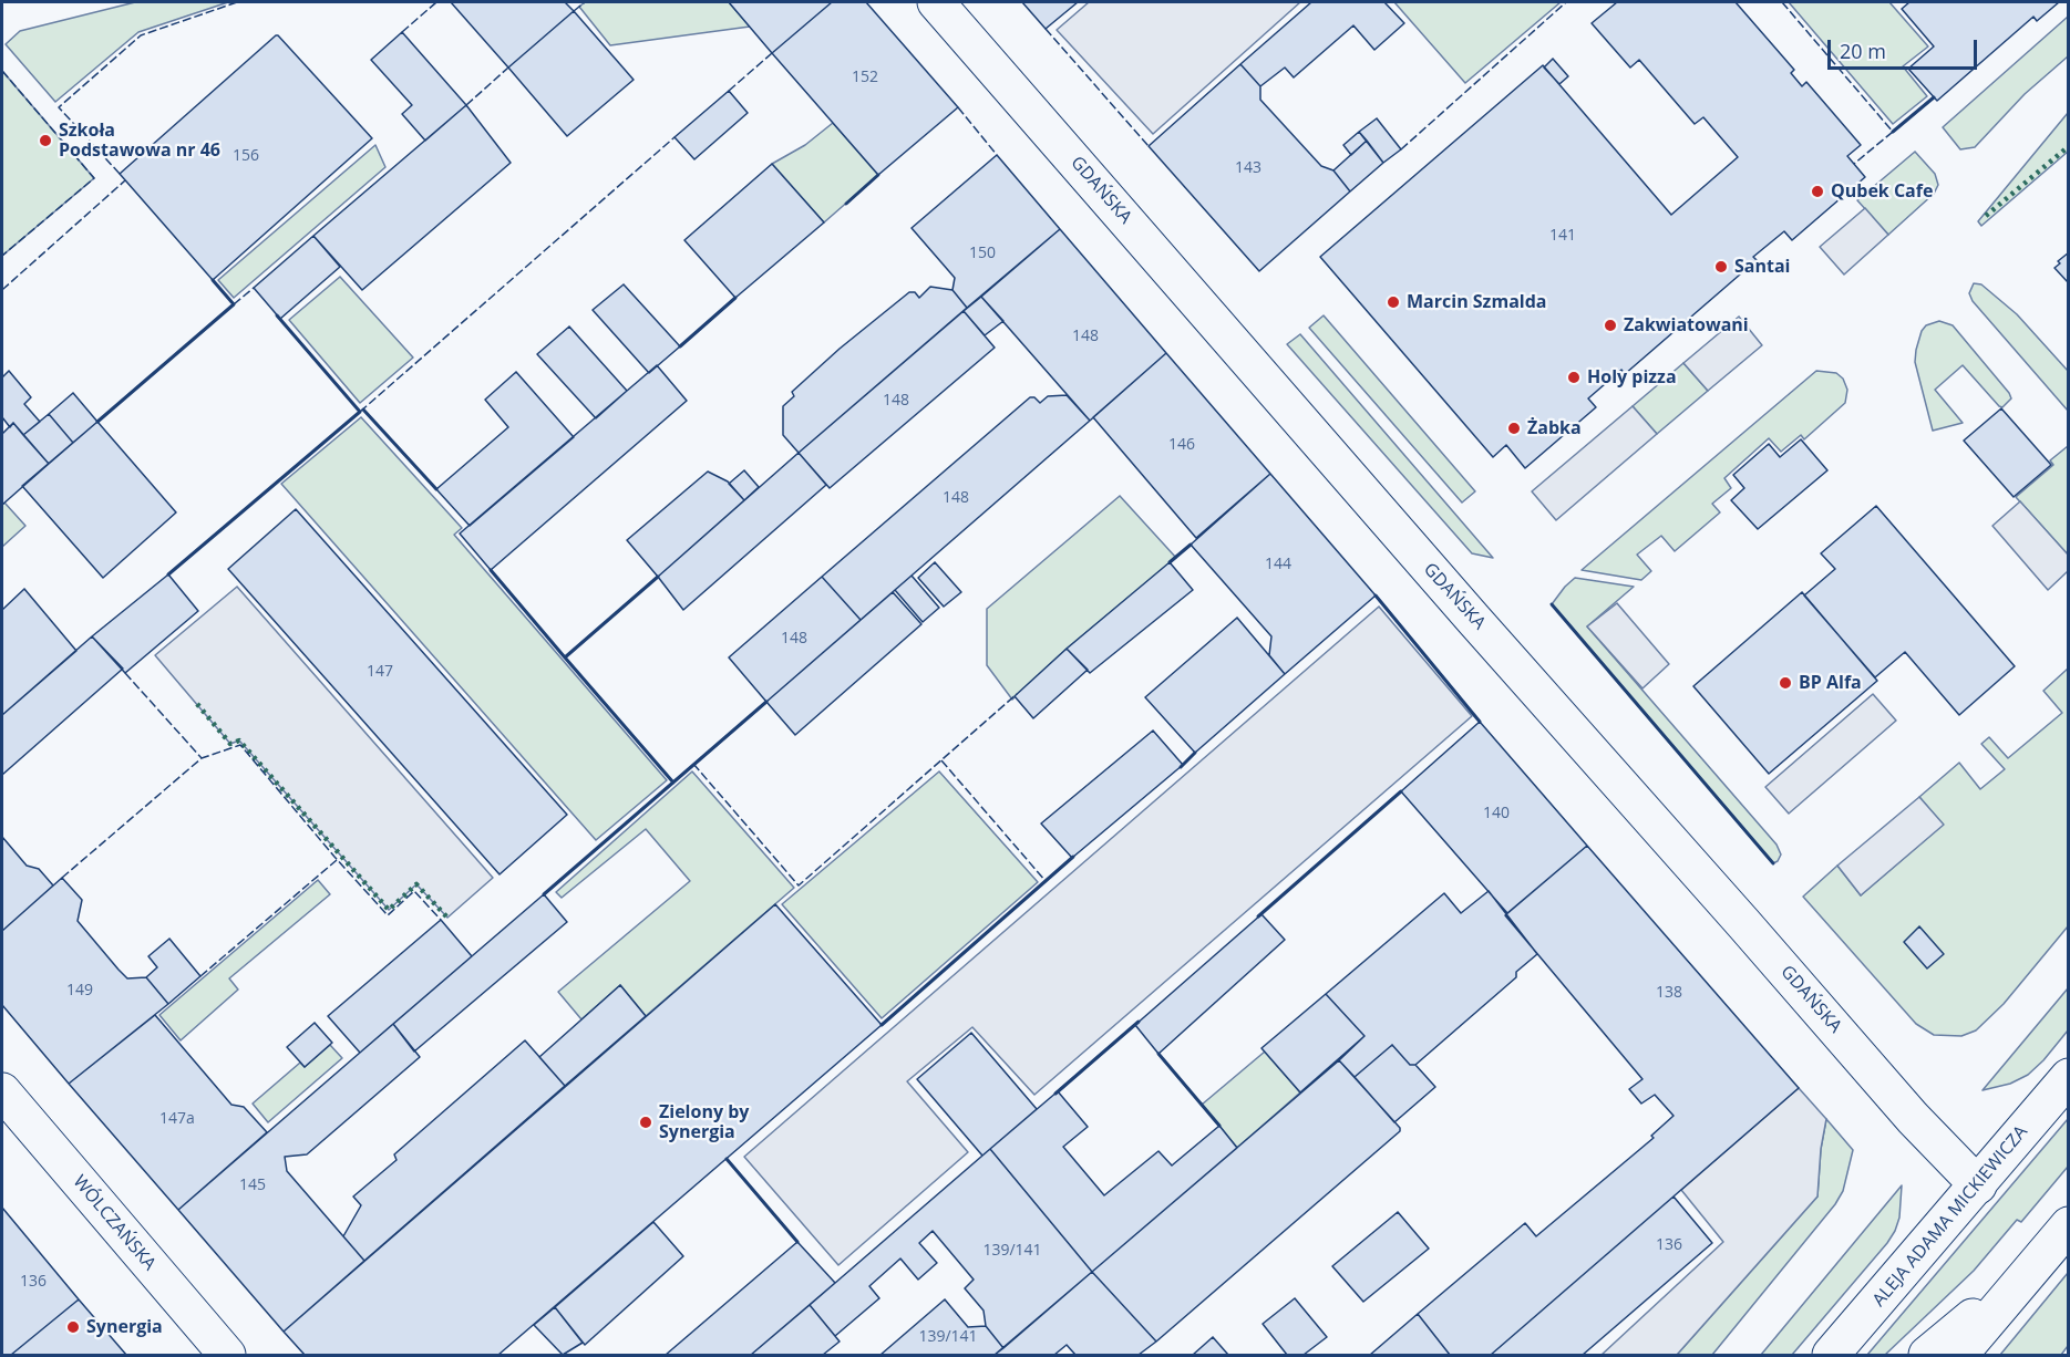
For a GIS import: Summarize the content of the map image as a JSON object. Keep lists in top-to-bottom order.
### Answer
{
  "streets": {
    "street": ["GDAŃSKA", "ALEJA ADAMA MICKIEWICZA", "WÓLCZAŃSKA"]
  },
  "crossings": [
    ["GDAŃSKA", "ALEJA ADAMA MICKIEWICZA"]
  ],
  "places": [
    "Szkoła Podstawowa nr 46",
    "Qubek Cafe",
    "Santai",
    "Marcin Szmalda",
    "Zakwiatowani",
    "Holy pizza",
    "Żabka",
    "BP Alfa",
    "Zielony by Synergia",
    "Synergia"
  ],
  "house_numbers": [
    "152",
    "156",
    "143",
    "141",
    "150",
    "148",
    "148",
    "146",
    "148",
    "144",
    "148",
    "147",
    "140",
    "149",
    "138",
    "147a",
    "145",
    "136",
    "139/141",
    "136",
    "139/141"
  ],
  "scale_bar": "20 m"
}
